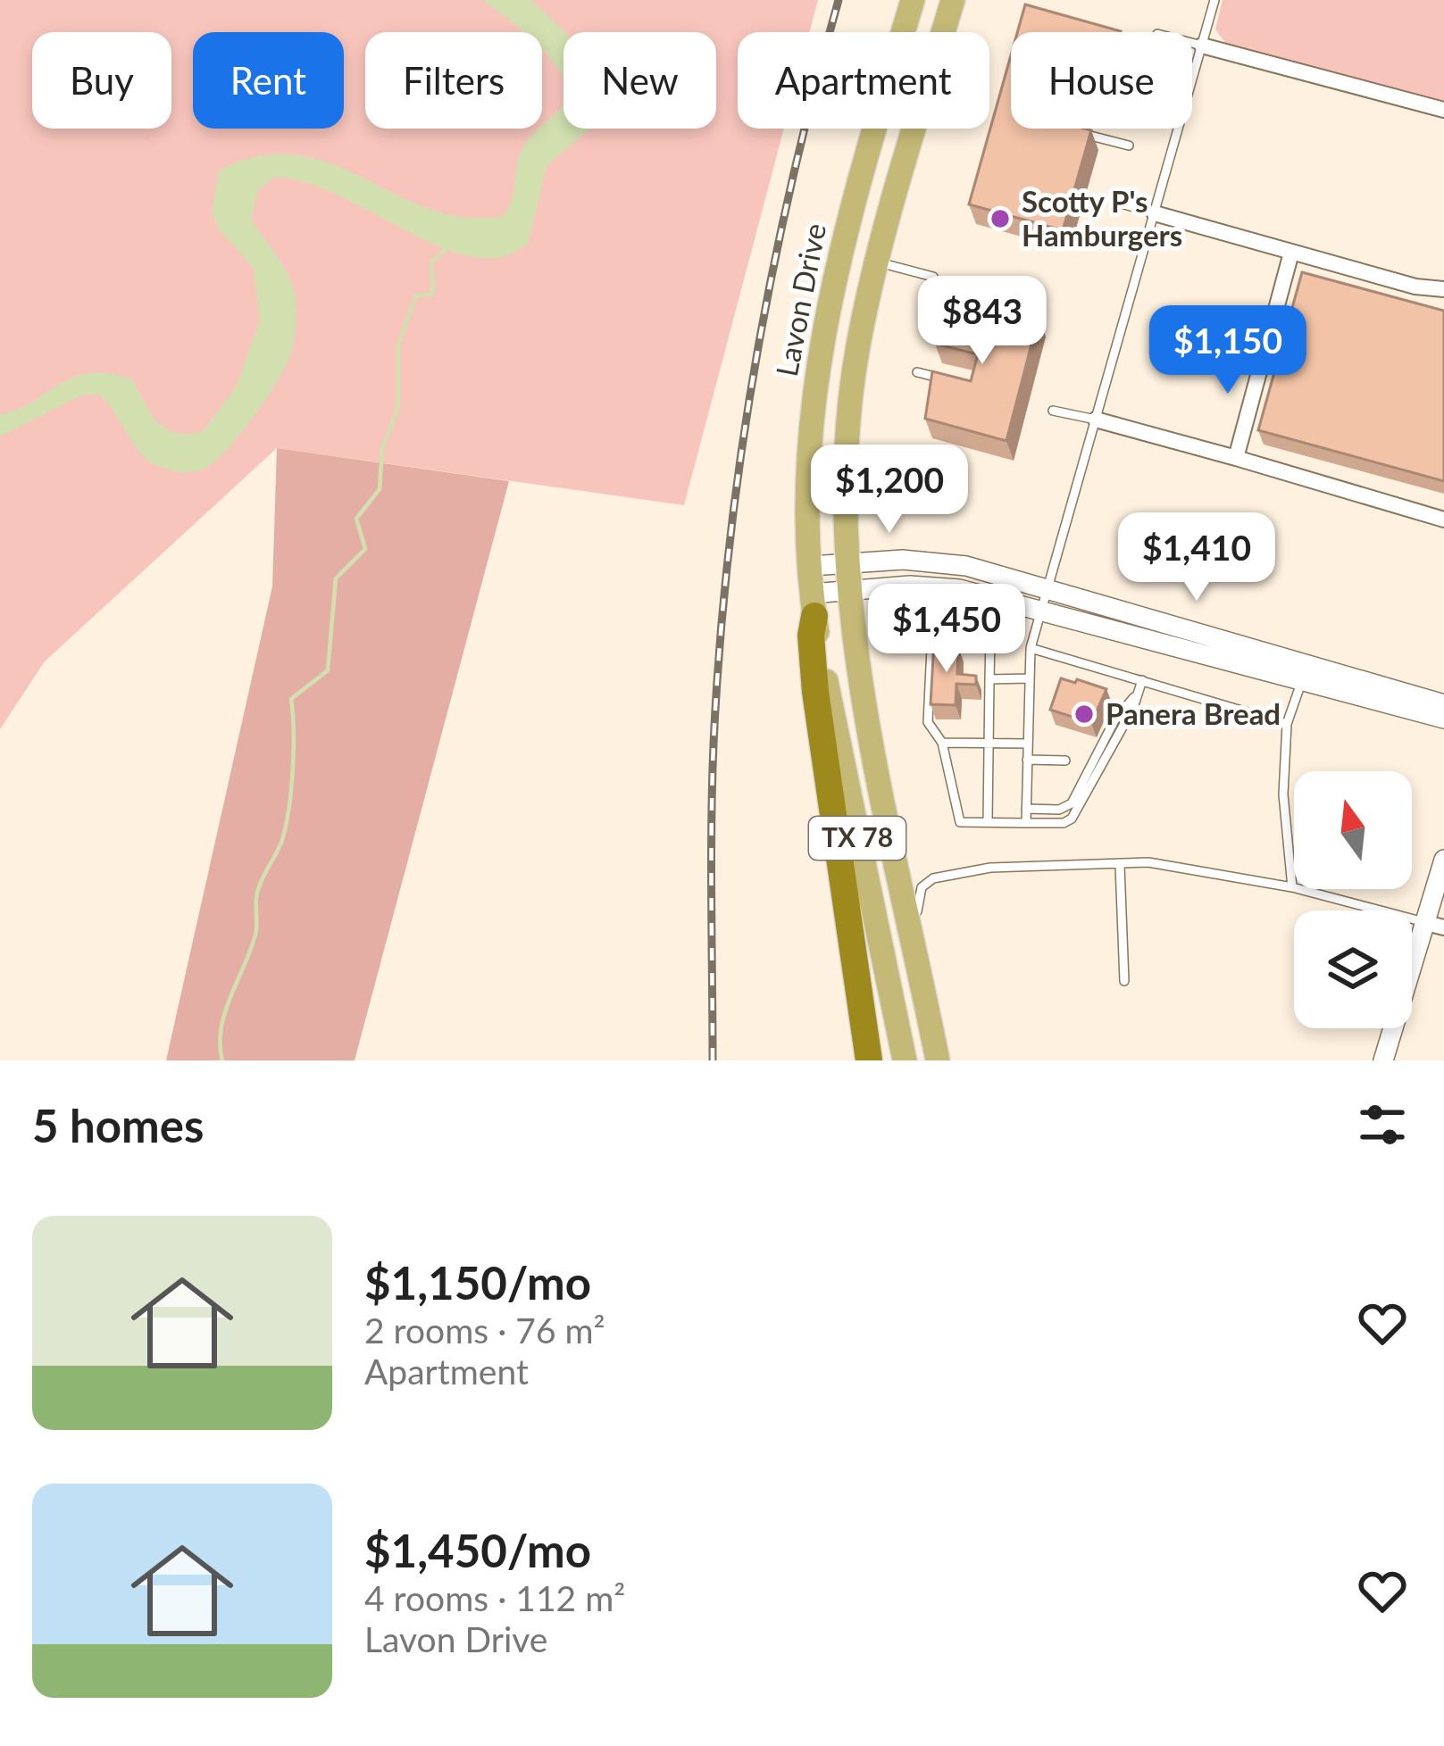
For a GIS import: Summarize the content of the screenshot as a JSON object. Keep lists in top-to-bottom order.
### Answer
{
  "streets": {
    "main road": ["Lavon Drive", "TX 78"]
  },
  "places": ["Scotty P's Hamburgers", "Panera Bread"],
  "north": "top",
  "page": {
    "chip": [
      "Buy",
      "Rent",
      "Filters",
      "New",
      "Apartment",
      "House"
    ],
    "price": [
      "$843",
      "$1,150",
      "$1,200",
      "$1,410",
      "$1,450"
    ],
    "heading": "5 homes",
    "list": [
      {
        "name": "$1,150/mo",
        "note": "2 rooms · 76 m² · Apartment"
      },
      {
        "name": "$1,450/mo",
        "note": "4 rooms · 112 m² · Lavon Drive"
      }
    ]
  }
}
